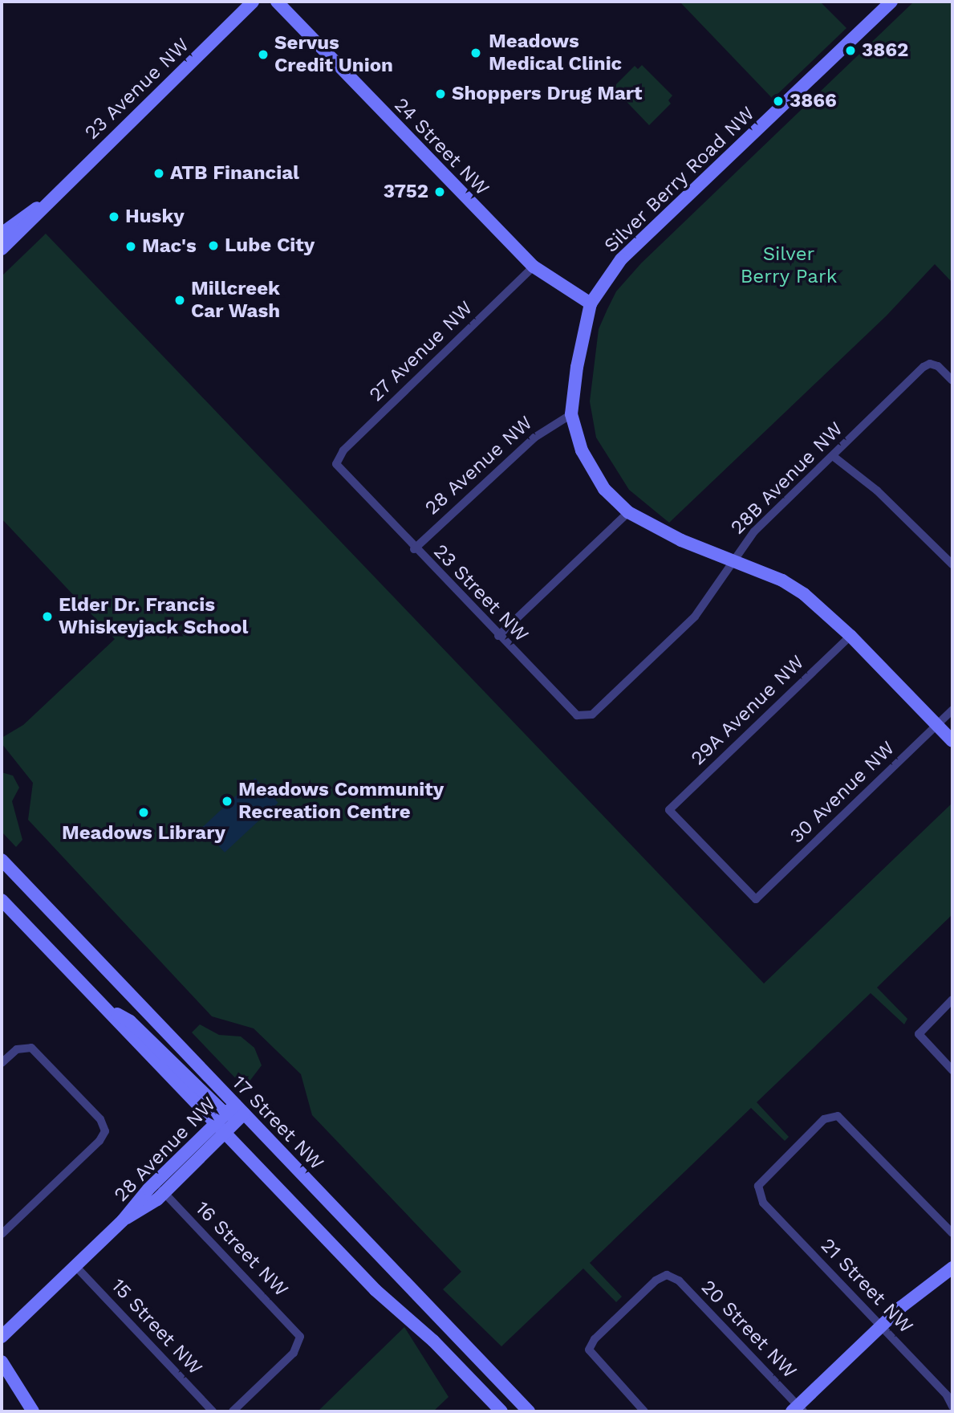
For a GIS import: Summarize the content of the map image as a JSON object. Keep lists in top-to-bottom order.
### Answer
{
  "streets": {
    "street": [
      "23 Avenue NW",
      "24 Street NW",
      "Silver Berry Road NW",
      "27 Avenue NW",
      "28 Avenue NW",
      "28B Avenue NW",
      "23 Street NW",
      "29A Avenue NW",
      "30 Avenue NW",
      "17 Street NW",
      "16 Street NW",
      "21 Street NW",
      "15 Street NW",
      "20 Street NW"
    ]
  },
  "crossings": [
    ["24 Street NW", "Silver Berry Road NW"],
    ["24 Street NW", "27 Avenue NW"],
    ["Silver Berry Road NW", "28 Avenue NW"],
    ["Silver Berry Road NW", "28B Avenue NW"],
    ["Silver Berry Road NW", "29A Avenue NW"],
    ["Silver Berry Road NW", "30 Avenue NW"],
    ["27 Avenue NW", "23 Street NW"],
    ["28 Avenue NW", "23 Street NW"],
    ["28 Avenue NW", "17 Street NW"],
    ["28 Avenue NW", "16 Street NW"],
    ["28 Avenue NW", "15 Street NW"],
    ["28B Avenue NW", "23 Street NW"],
    ["29A Avenue NW", "30 Avenue NW"]
  ],
  "parks": ["Silver Berry Park"],
  "places": [
    "3862",
    "Meadows Medical Clinic",
    "Servus Credit Union",
    "Shoppers Drug Mart",
    "3866",
    "ATB Financial",
    "3752",
    "Husky",
    "Lube City",
    "Mac's",
    "Millcreek Car Wash",
    "Elder Dr. Francis Whiskeyjack School",
    "Meadows Community Recreation Centre",
    "Meadows Library"
  ]
}
